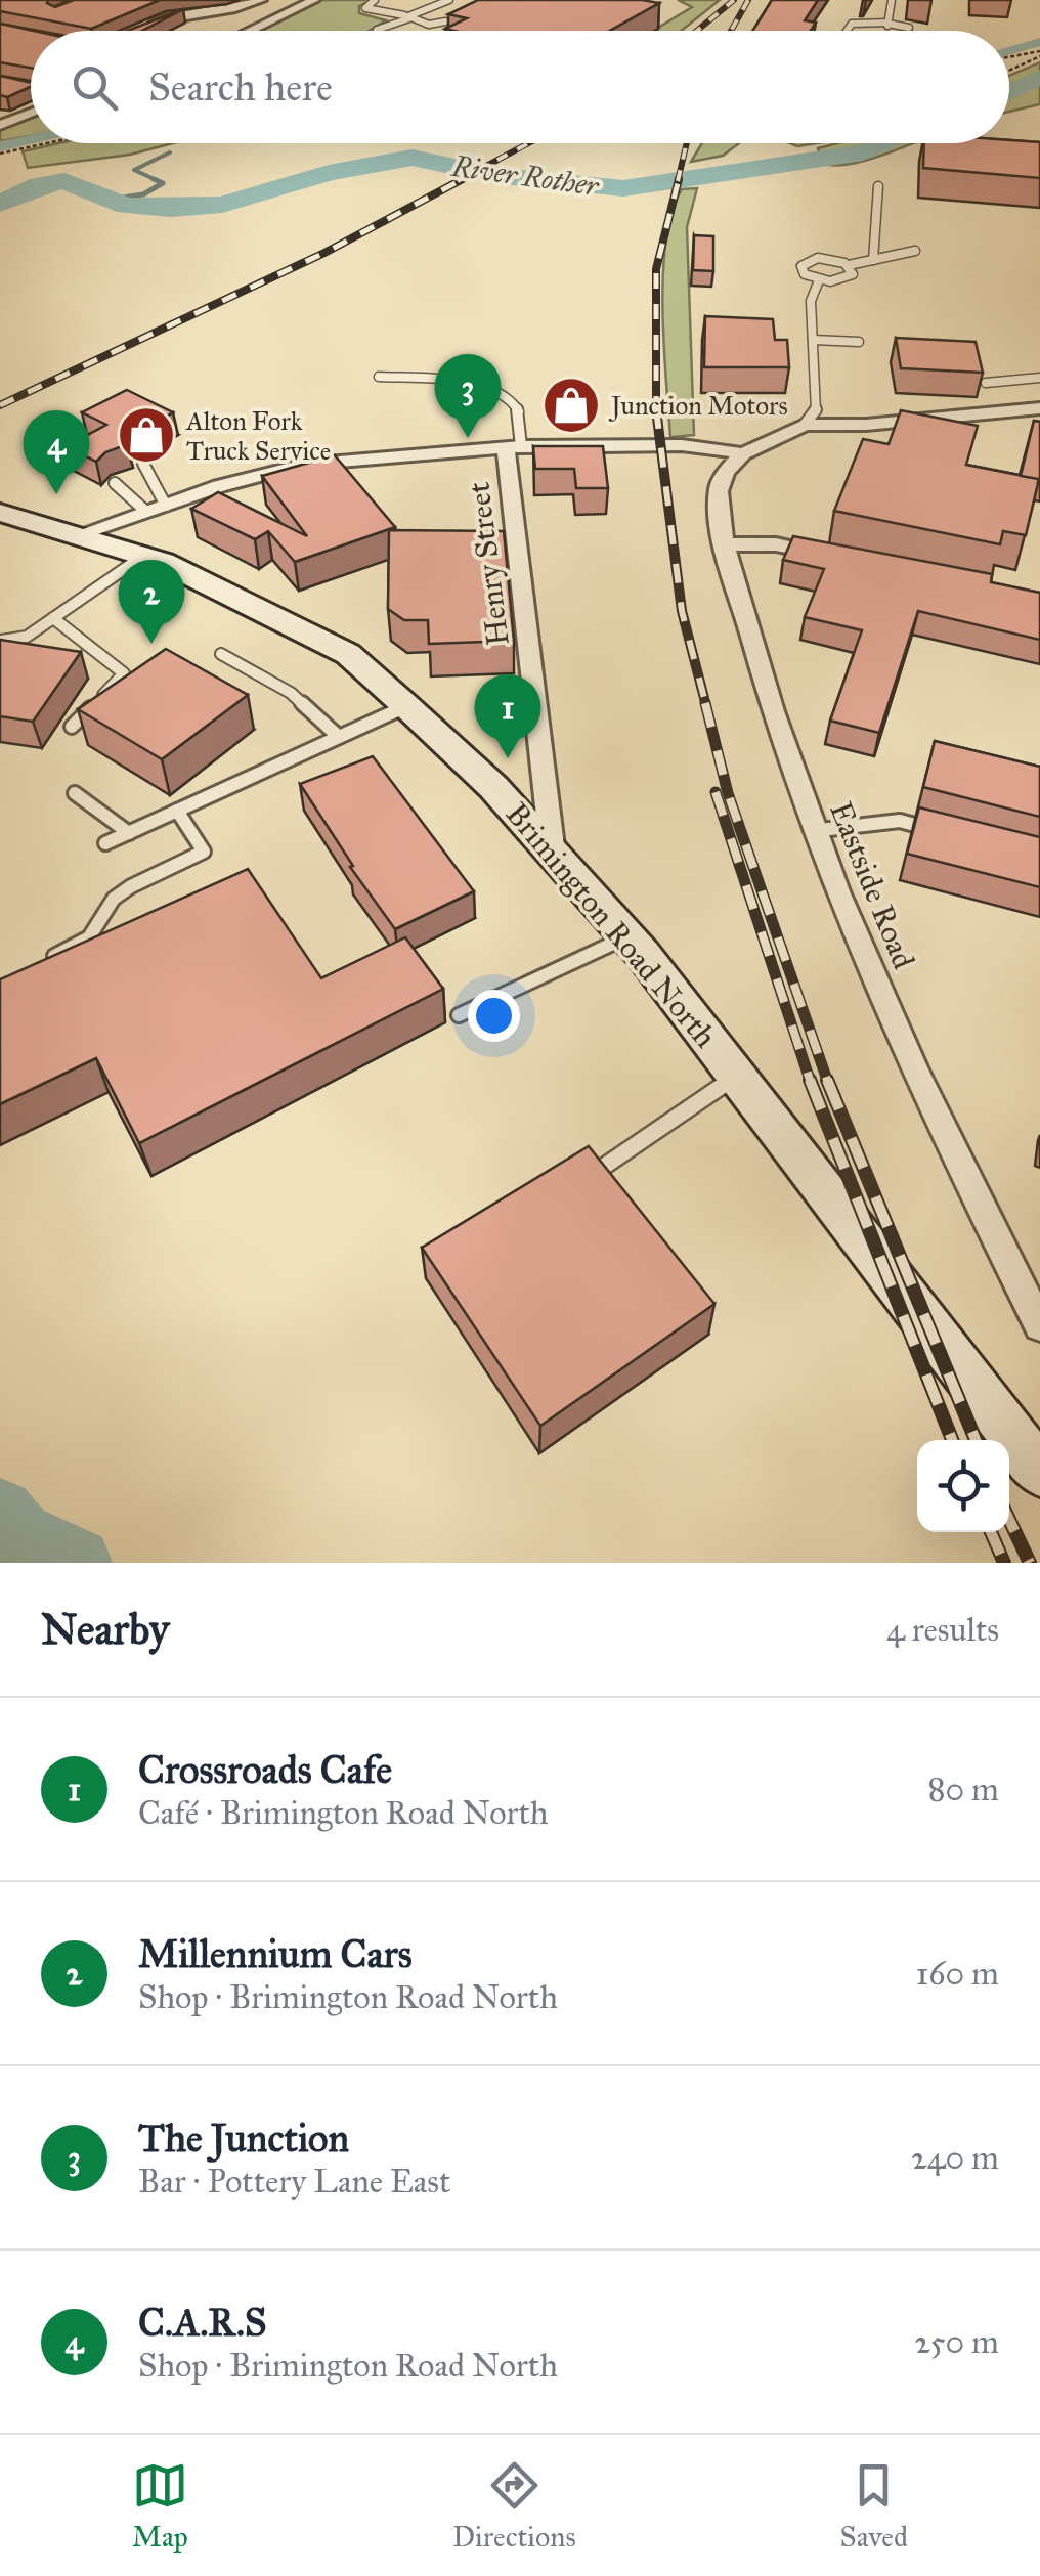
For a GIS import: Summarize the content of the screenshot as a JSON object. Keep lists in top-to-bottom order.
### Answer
{
  "streets": {
    "main road": ["Brimington Road North"],
    "street": ["Henry Street", "Eastside Road"]
  },
  "crossings": [
    ["Henry Street", "Brimington Road North"]
  ],
  "water": ["River Rother"],
  "places": {
    "shop": ["Junction Motors", "Alton Fork Truck Service"]
  },
  "page": {
    "search": "Search here",
    "pins": [
      "3",
      "4",
      "2",
      "1"
    ],
    "heading": ["Nearby", "4 results"],
    "list": [
      {
        "mark": "1",
        "name": "Crossroads Cafe",
        "note": "Café · Brimington Road North",
        "value": "80 m"
      },
      {
        "mark": "2",
        "name": "Millennium Cars",
        "note": "Shop · Brimington Road North",
        "value": "160 m"
      },
      {
        "mark": "3",
        "name": "The Junction",
        "note": "Bar · Pottery Lane East",
        "value": "240 m"
      },
      {
        "mark": "4",
        "name": "C.A.R.S",
        "note": "Shop · Brimington Road North",
        "value": "250 m"
      }
    ],
    "nav": ["Map", "Directions", "Saved"]
  }
}
